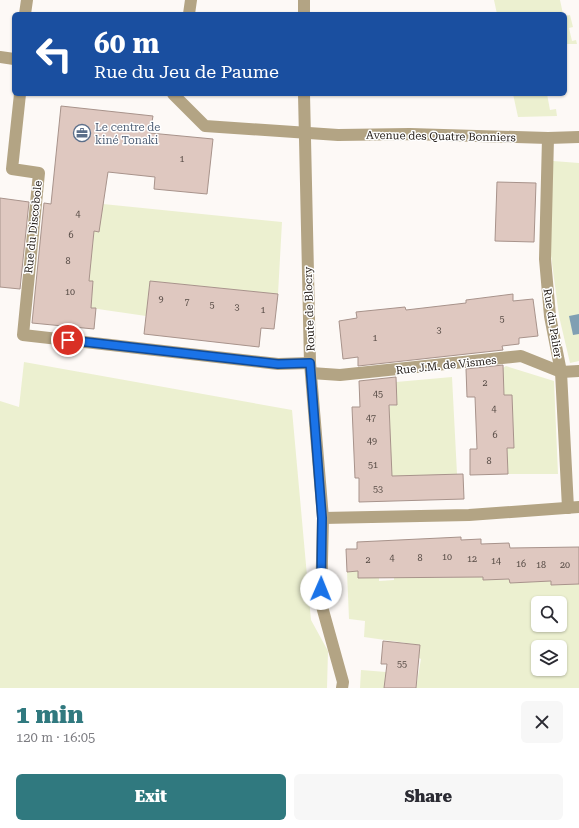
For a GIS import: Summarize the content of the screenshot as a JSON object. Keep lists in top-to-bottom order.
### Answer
{
  "streets": {
    "street": [
      "Avenue des Quatre Bonniers",
      "Rue du Discobole",
      "Route de Blocry",
      "Rue du Palier",
      "Rue J.M. de Vismes"
    ]
  },
  "crossings": [
    ["Avenue des Quatre Bonniers", "Route de Blocry"],
    ["Avenue des Quatre Bonniers", "Rue du Palier"],
    ["Rue du Discobole", "Rue J.M. de Vismes"],
    ["Route de Blocry", "Rue du Palier"],
    ["Route de Blocry", "Rue J.M. de Vismes"],
    ["Rue du Palier", "Rue J.M. de Vismes"]
  ],
  "places": {
    "office": ["Le centre de kiné Tonaki"]
  },
  "house_numbers": [
    "1",
    "4",
    "6",
    "8",
    "10",
    "9",
    "7",
    "5",
    "3",
    "1",
    "5",
    "3",
    "1",
    "2",
    "45",
    "4",
    "47",
    "6",
    "49",
    "8",
    "51",
    "53",
    "10",
    "4",
    "8",
    "12",
    "2",
    "14",
    "16",
    "18",
    "20",
    "55"
  ],
  "page": {
    "turn": ["60 m", "Rue du Jeu de Paume"],
    "heading": ["1 min", "120 m · 16:05"],
    "buttons": ["Exit", "Share"]
  }
}
